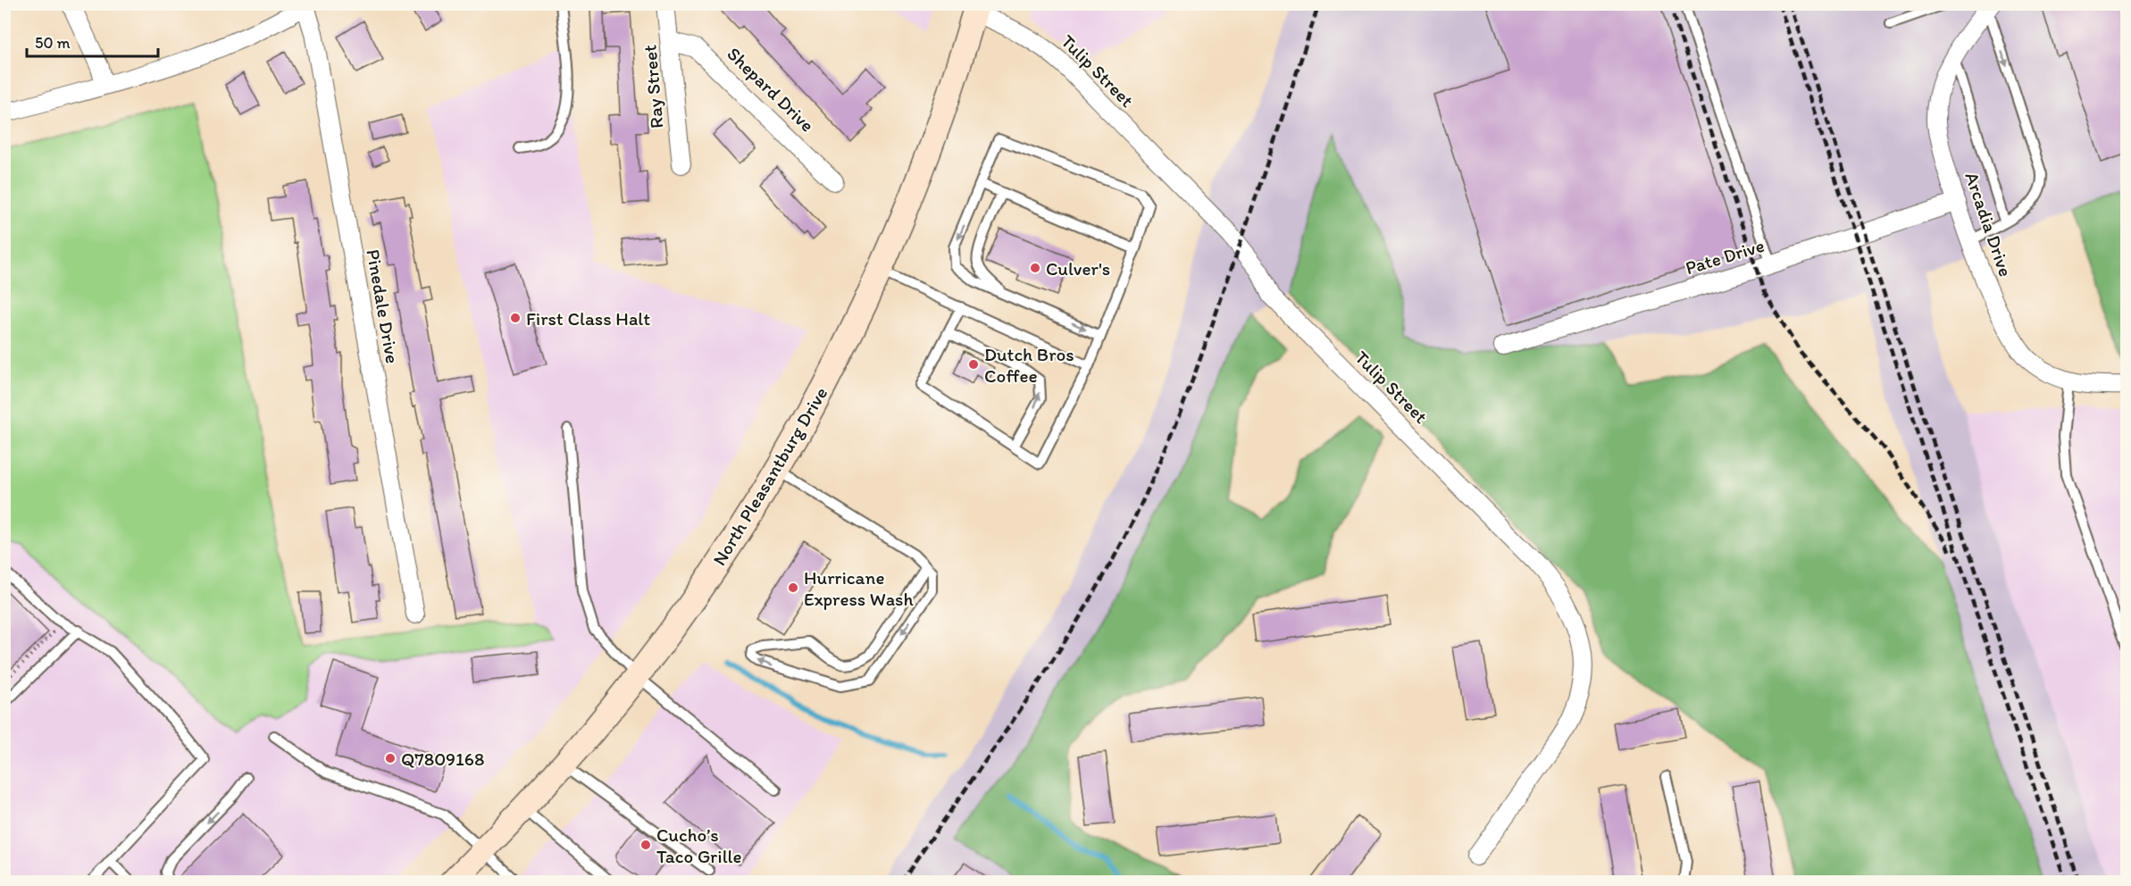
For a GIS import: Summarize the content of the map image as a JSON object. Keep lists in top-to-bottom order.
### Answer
{
  "streets": {
    "main road": ["North Pleasantburg Drive"],
    "street": [
      "Tulip Street",
      "Ray Street",
      "Shepard Drive",
      "Arcadia Drive",
      "Pate Drive",
      "Pinedale Drive"
    ]
  },
  "crossings": [
    ["Tulip Street", "North Pleasantburg Drive"],
    ["Ray Street", "Shepard Drive"],
    ["Arcadia Drive", "Pate Drive"]
  ],
  "places": [
    "Culver's",
    "First Class Halt",
    "Dutch Bros Coffee",
    "Hurricane Express Wash",
    "Q7809168",
    "Cucho’s Taco Grille"
  ],
  "scale_bar": "50 m"
}
